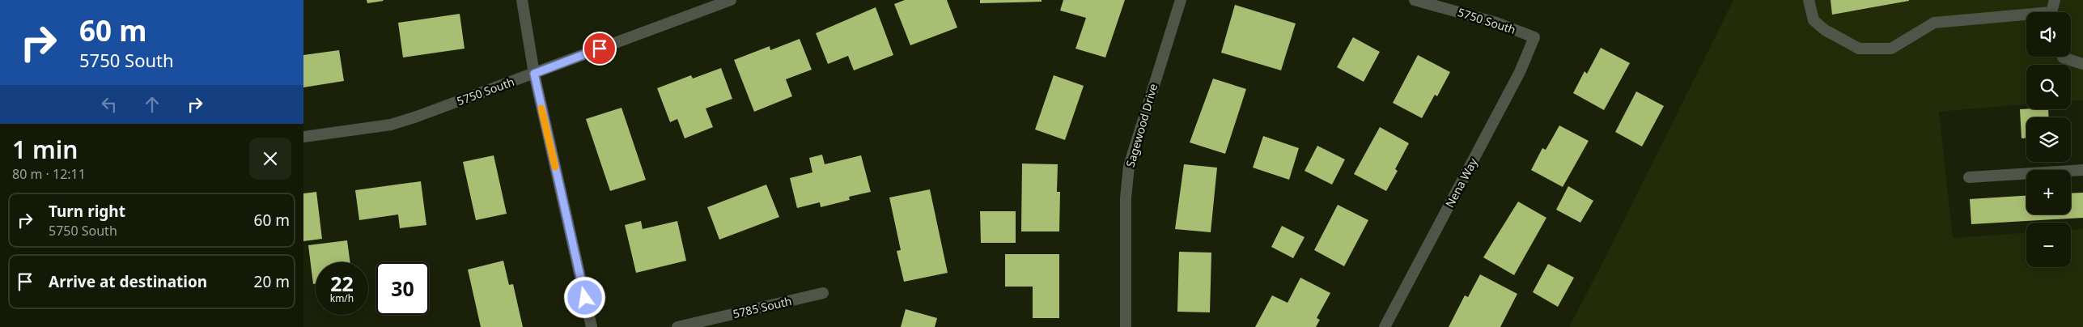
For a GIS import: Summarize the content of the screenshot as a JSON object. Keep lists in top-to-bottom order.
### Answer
{
  "streets": {
    "street": [
      "5750 South",
      "Sagewood Drive",
      "Nena Way",
      "5785 South"
    ]
  },
  "crossings": [
    ["5750 South", "Nena Way"]
  ],
  "page": {
    "turn": ["60 m", "5750 South"],
    "map_buttons": ["+", "−"],
    "heading": ["1 min", "80 m · 12:11"],
    "list": [
      {
        "name": "Turn right",
        "note": "5750 South",
        "value": "60 m"
      },
      {
        "name": "Arrive at destination",
        "value": "20 m"
      }
    ],
    "speed": "22 km/h",
    "limit": "30"
  }
}
